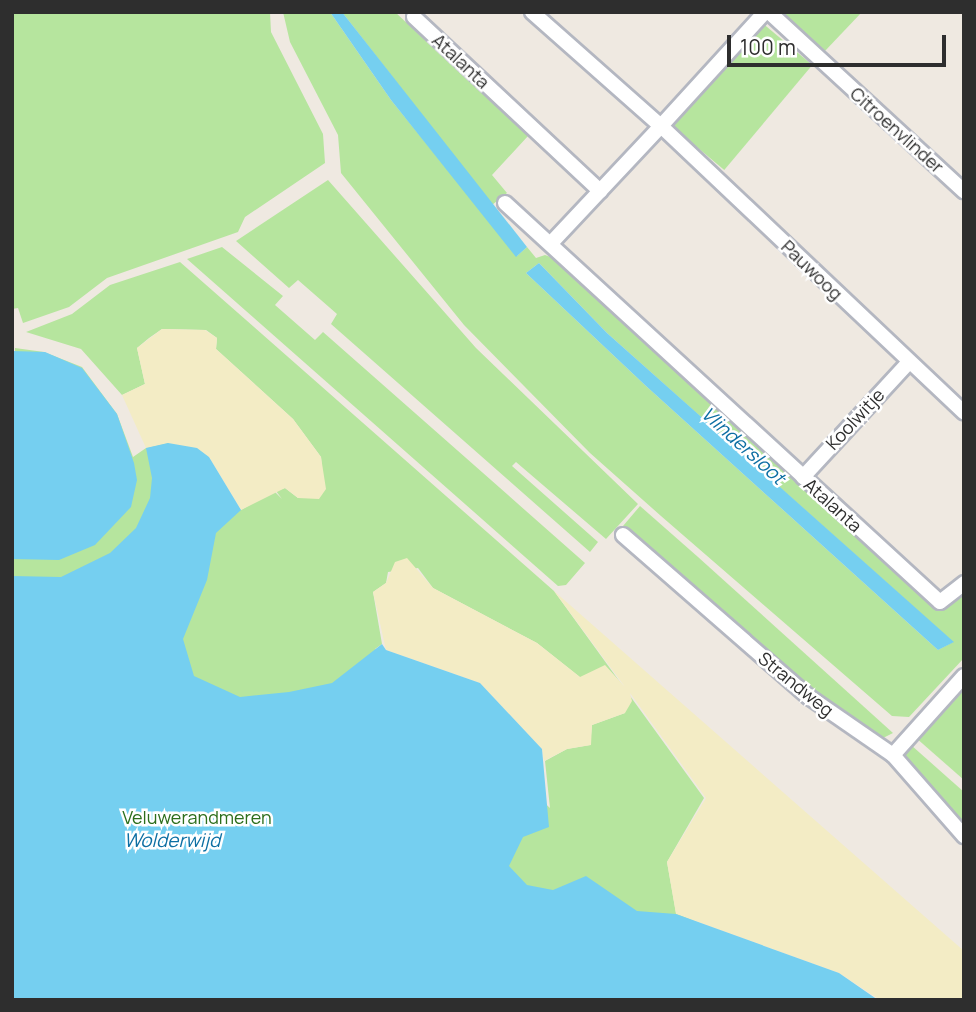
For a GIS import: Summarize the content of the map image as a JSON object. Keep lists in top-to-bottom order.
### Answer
{
  "streets": {
    "street": [
      "Atalanta",
      "Citroenvlinder",
      "Pauwoog",
      "Koolwitje",
      "Strandweg"
    ]
  },
  "crossings": [
    ["Atalanta", "Koolwitje"],
    ["Pauwoog", "Koolwitje"]
  ],
  "water": ["Vlindersloot", "Wolderwijd"],
  "parks": ["Veluwerandmeren"],
  "scale_bar": "100 m"
}
